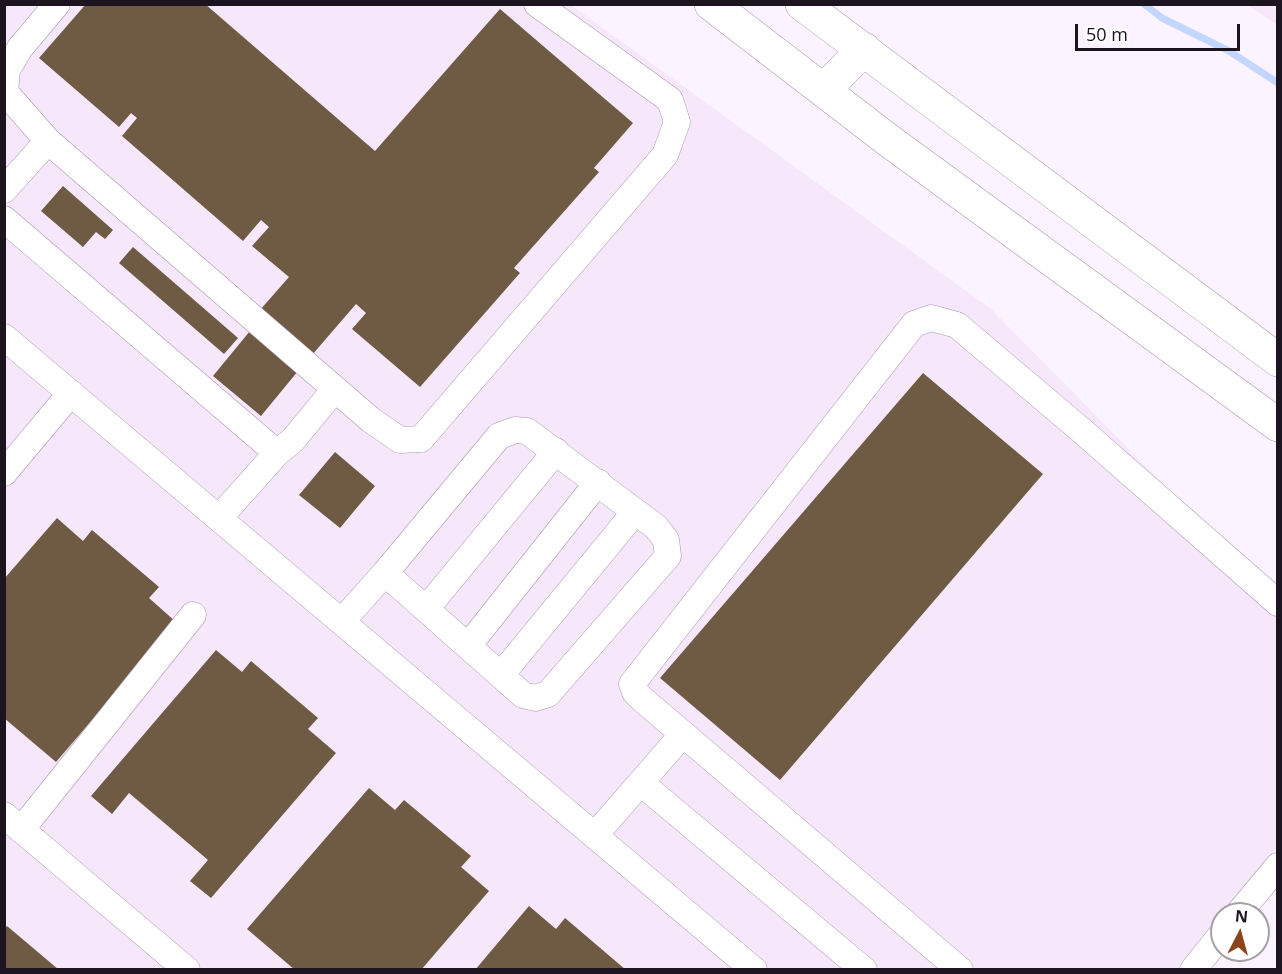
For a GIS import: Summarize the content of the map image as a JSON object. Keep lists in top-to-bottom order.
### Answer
{
  "scale_bar": "50 m",
  "north": "top"
}
